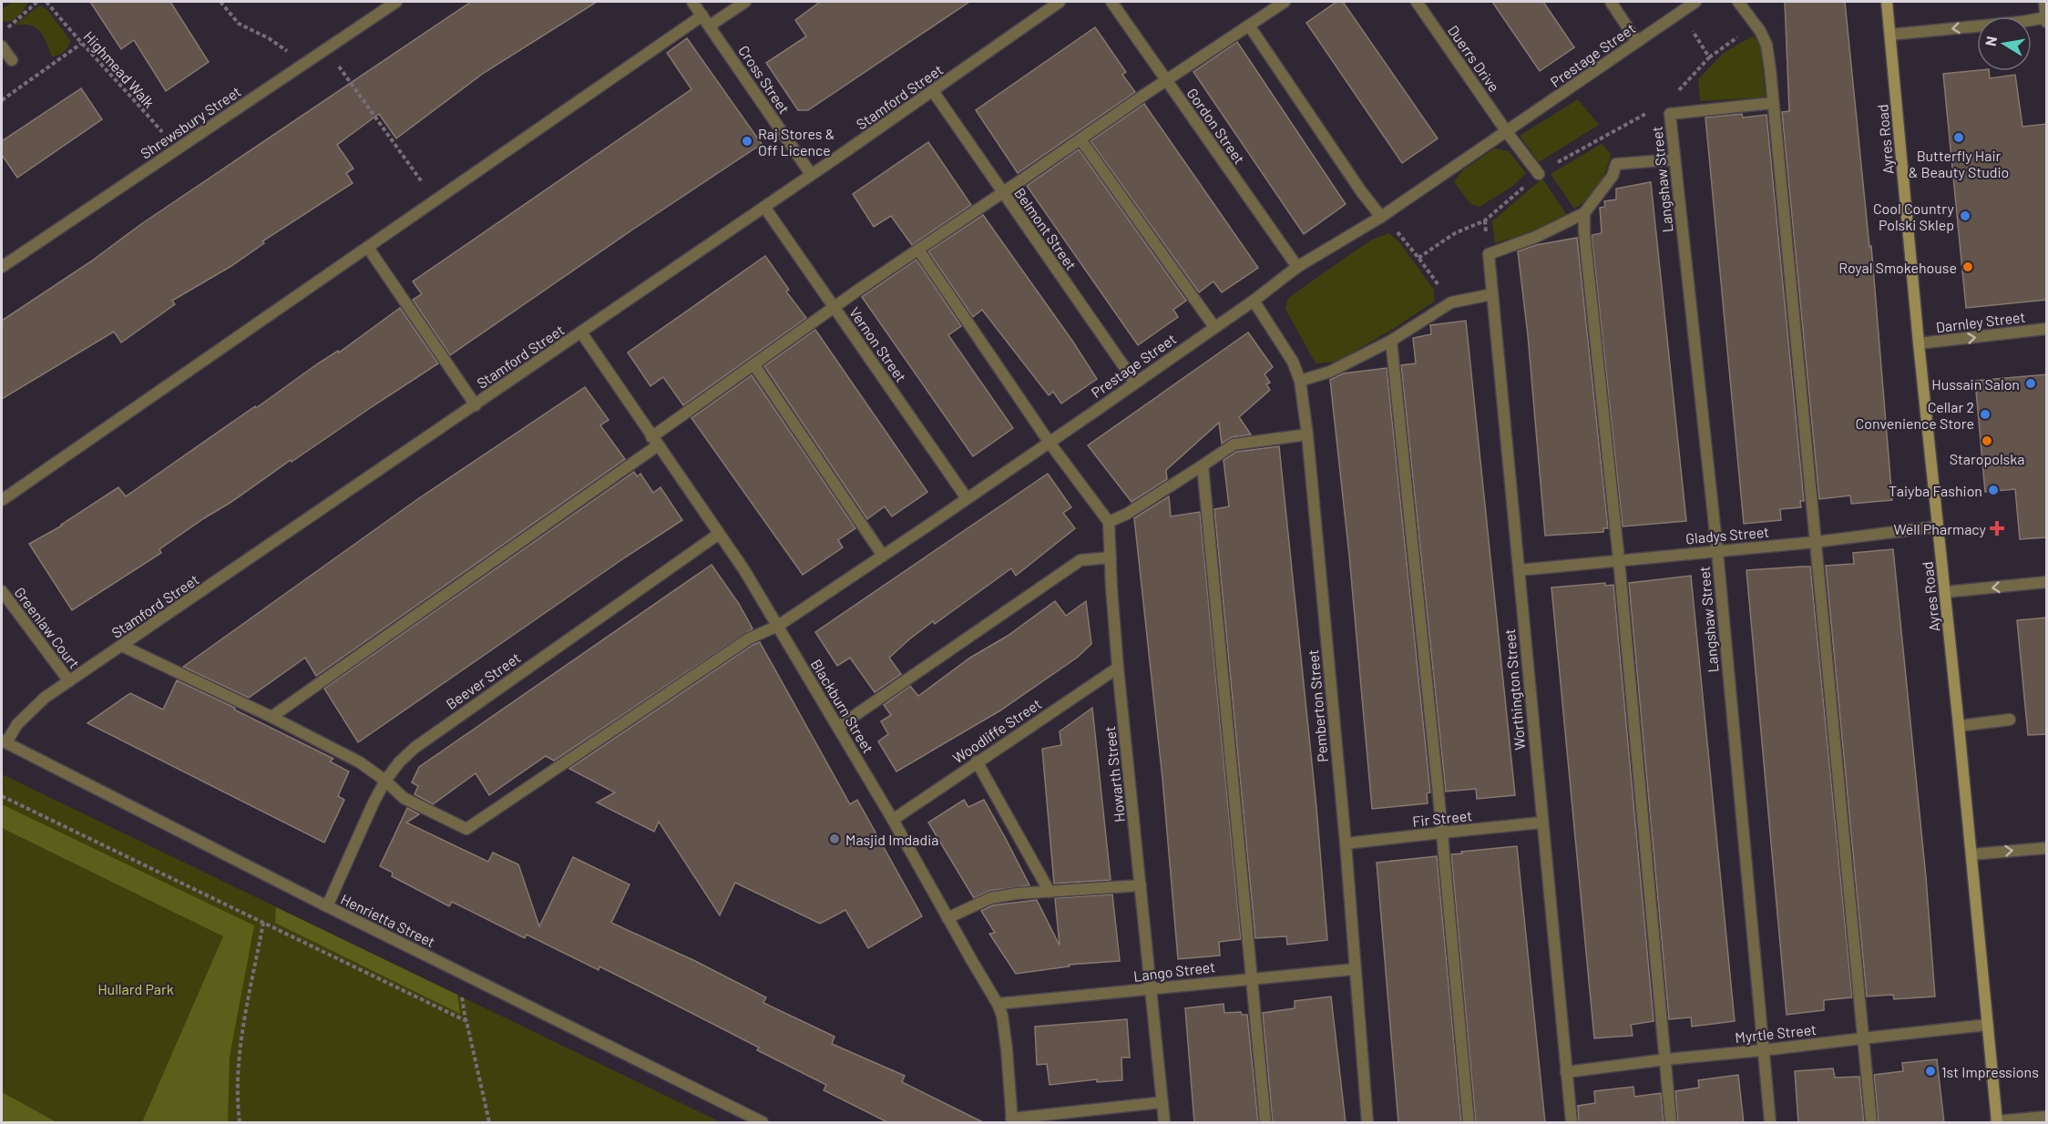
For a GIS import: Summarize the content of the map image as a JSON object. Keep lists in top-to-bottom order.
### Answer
{
  "streets": {
    "street": [
      "Prestage Street",
      "Duerrs Drive",
      "Cross Street",
      "Stamford Street",
      "Shrewsbury Street",
      "Gordon Street",
      "Ayres Road",
      "Langshaw Street",
      "Belmont Street",
      "Darnley Street",
      "Vernon Street",
      "Gladys Street",
      "Greenlaw Court",
      "Beever Street",
      "Worthington Street",
      "Blackburn Street",
      "Pemberton Street",
      "Woodliffe Street",
      "Howarth Street",
      "Fir Street",
      "Henrietta Street",
      "Lango Street",
      "Myrtle Street"
    ],
    "path": ["Highmead Walk"]
  },
  "crossings": [
    ["Prestage Street", "Duerrs Drive"],
    ["Prestage Street", "Gordon Street"],
    ["Prestage Street", "Belmont Street"],
    ["Prestage Street", "Vernon Street"],
    ["Prestage Street", "Beever Street"],
    ["Prestage Street", "Blackburn Street"],
    ["Prestage Street", "Pemberton Street"],
    ["Highmead Walk", "Shrewsbury Street"],
    ["Cross Street", "Stamford Street"],
    ["Stamford Street", "Belmont Street"],
    ["Stamford Street", "Vernon Street"],
    ["Stamford Street", "Greenlaw Court"],
    ["Stamford Street", "Blackburn Street"],
    ["Stamford Street", "Henrietta Street"],
    ["Ayres Road", "Darnley Street"],
    ["Ayres Road", "Gladys Street"],
    ["Ayres Road", "Myrtle Street"],
    ["Langshaw Street", "Gladys Street"],
    ["Langshaw Street", "Myrtle Street"],
    ["Gladys Street", "Worthington Street"],
    ["Beever Street", "Blackburn Street"],
    ["Beever Street", "Henrietta Street"],
    ["Worthington Street", "Fir Street"],
    ["Worthington Street", "Myrtle Street"],
    ["Blackburn Street", "Woodliffe Street"],
    ["Blackburn Street", "Lango Street"],
    ["Pemberton Street", "Fir Street"],
    ["Pemberton Street", "Lango Street"],
    ["Woodliffe Street", "Howarth Street"],
    ["Howarth Street", "Lango Street"]
  ],
  "one_way": ["Darnley Street"],
  "parks": ["Hullard Park"],
  "places": {
    "other": [
      "Butterfly Hair & Beauty Studio",
      "Raj Stores & Off Licence",
      "Cool Country Polski Sklep",
      "Royal Smokehouse",
      "Hussain Salon",
      "Cellar 2 Convenience Store",
      "Staropolska",
      "Taiyba Fashion",
      "Masjid Imdadia",
      "1st Impressions"
    ],
    "health": ["Well Pharmacy"]
  },
  "north": "left"
}
